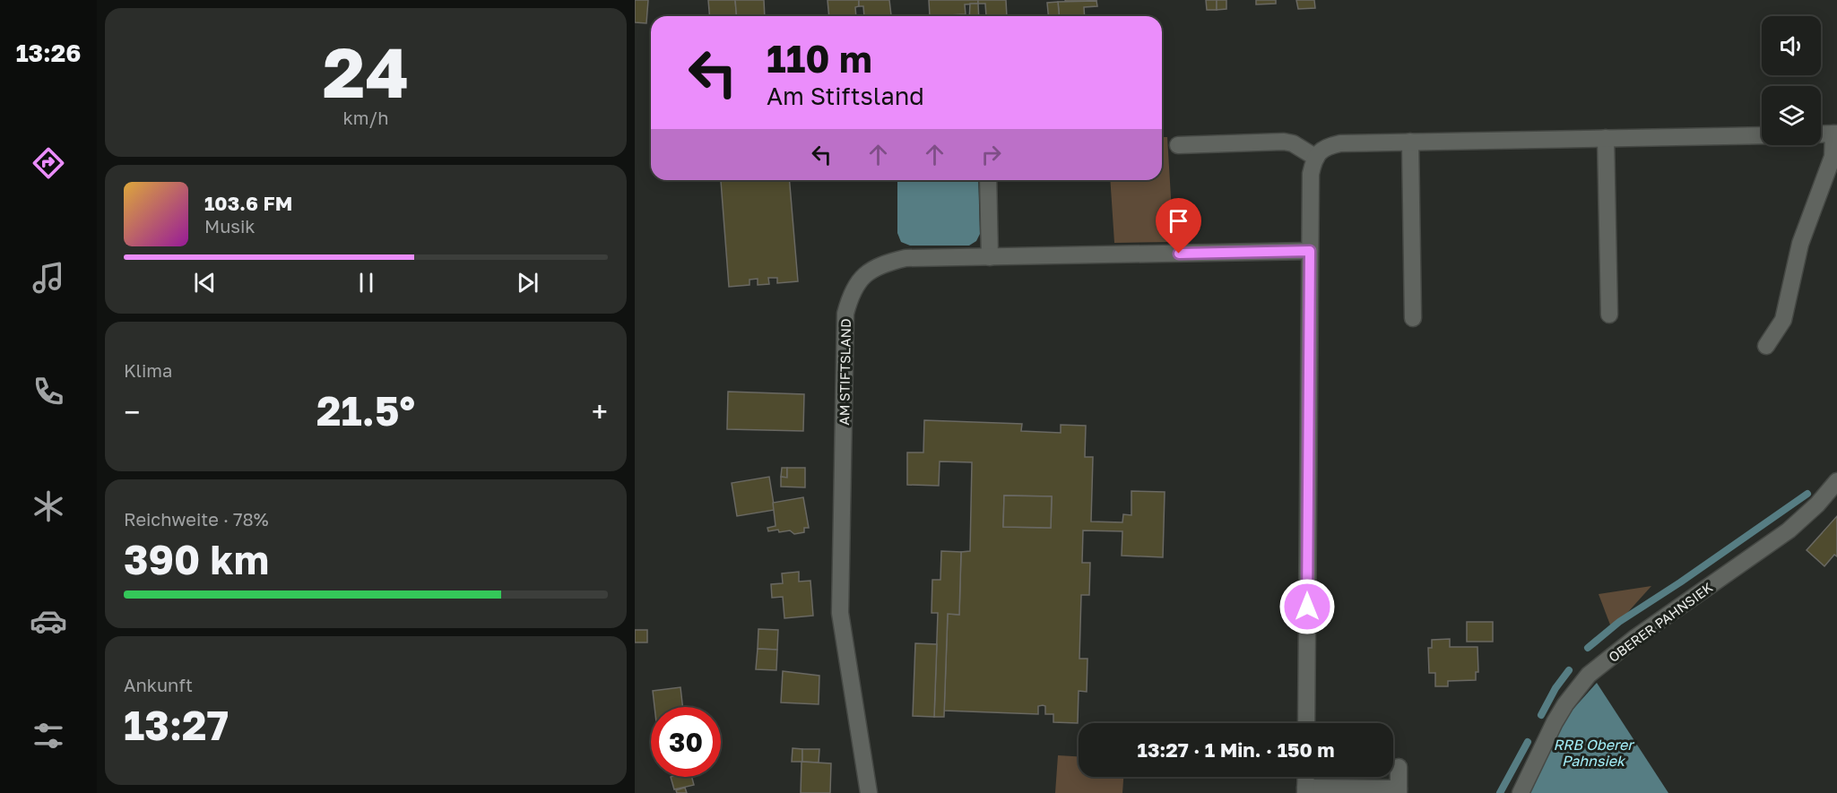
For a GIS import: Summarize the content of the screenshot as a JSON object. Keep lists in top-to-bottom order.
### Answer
{
  "streets": {
    "street": ["AM STIFTSLAND", "OBERER PAHNSIEK"]
  },
  "water": ["RRB Oberer Pahnsiek"],
  "page": {
    "tabs": "13:26",
    "tile": [
      ["24", "km/h"],
      "Klima",
      ["Reichweite · 78%", "390 km"],
      ["Ankunft", "13:27"]
    ],
    "turn": ["110 m", "Am Stiftsland"],
    "song": ["103.6 FM", "Musik"],
    "heat": ["−", "21.5°", "+"],
    "limit": "30",
    "trip": "13:27 · 1 Min. · 150 m"
  }
}
